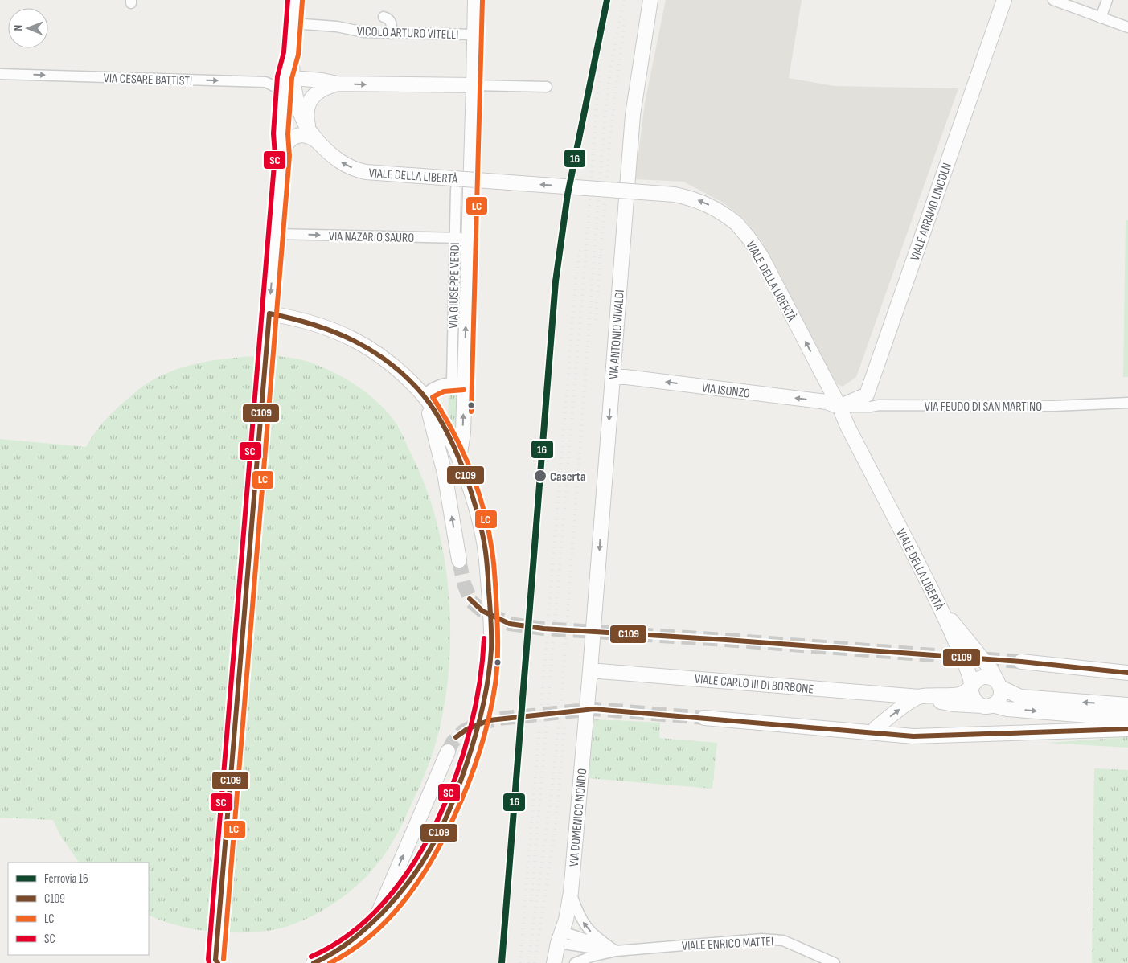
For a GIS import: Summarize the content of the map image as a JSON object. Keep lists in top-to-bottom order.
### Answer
{
  "streets": {
    "street": [
      "VICOLO ARTURO VITELLI",
      "VIA CESARE BATTISTI",
      "VIALE DELLA LIBERTÀ",
      "VIALE ABRAMO LINCOLN",
      "VIA NAZARIO SAURO",
      "VIA GIUSEPPE VERDI",
      "VIA ANTONIO VIVALDI",
      "VIA ISONZO",
      "VIA FEUDO DI SAN MARTINO",
      "VIALE CARLO III DI BORBONE",
      "VIA DOMENICO MONDO",
      "VIALE ENRICO MATTEI"
    ]
  },
  "crossings": [
    ["VICOLO ARTURO VITELLI", "VIA GIUSEPPE VERDI"],
    ["VIALE DELLA LIBERTÀ", "VIALE ABRAMO LINCOLN"],
    ["VIALE DELLA LIBERTÀ", "VIA ISONZO"],
    ["VIALE DELLA LIBERTÀ", "VIA FEUDO DI SAN MARTINO"],
    ["VIALE DELLA LIBERTÀ", "VIALE CARLO III DI BORBONE"],
    ["VIALE ABRAMO LINCOLN", "VIA ISONZO"],
    ["VIALE ABRAMO LINCOLN", "VIA FEUDO DI SAN MARTINO"],
    ["VIA NAZARIO SAURO", "VIA GIUSEPPE VERDI"],
    ["VIA ANTONIO VIVALDI", "VIA ISONZO"],
    ["VIA ANTONIO VIVALDI", "VIALE CARLO III DI BORBONE"],
    ["VIA ANTONIO VIVALDI", "VIA DOMENICO MONDO"],
    ["VIA ISONZO", "VIA FEUDO DI SAN MARTINO"],
    ["VIALE CARLO III DI BORBONE", "VIA DOMENICO MONDO"],
    ["VIA DOMENICO MONDO", "VIALE ENRICO MATTEI"]
  ],
  "one_way": [
    "VIA CESARE BATTISTI",
    "VIALE DELLA LIBERTÀ",
    "VIA NAZARIO SAURO",
    "VIA ISONZO"
  ],
  "places": ["Caserta"],
  "lines": [
    "rail line 16",
    "transit line LC",
    "transit line SC",
    "transit line C109"
  ],
  "legend": [
    "Ferrovia 16",
    "C109",
    "LC",
    "SC"
  ],
  "north": "left"
}
